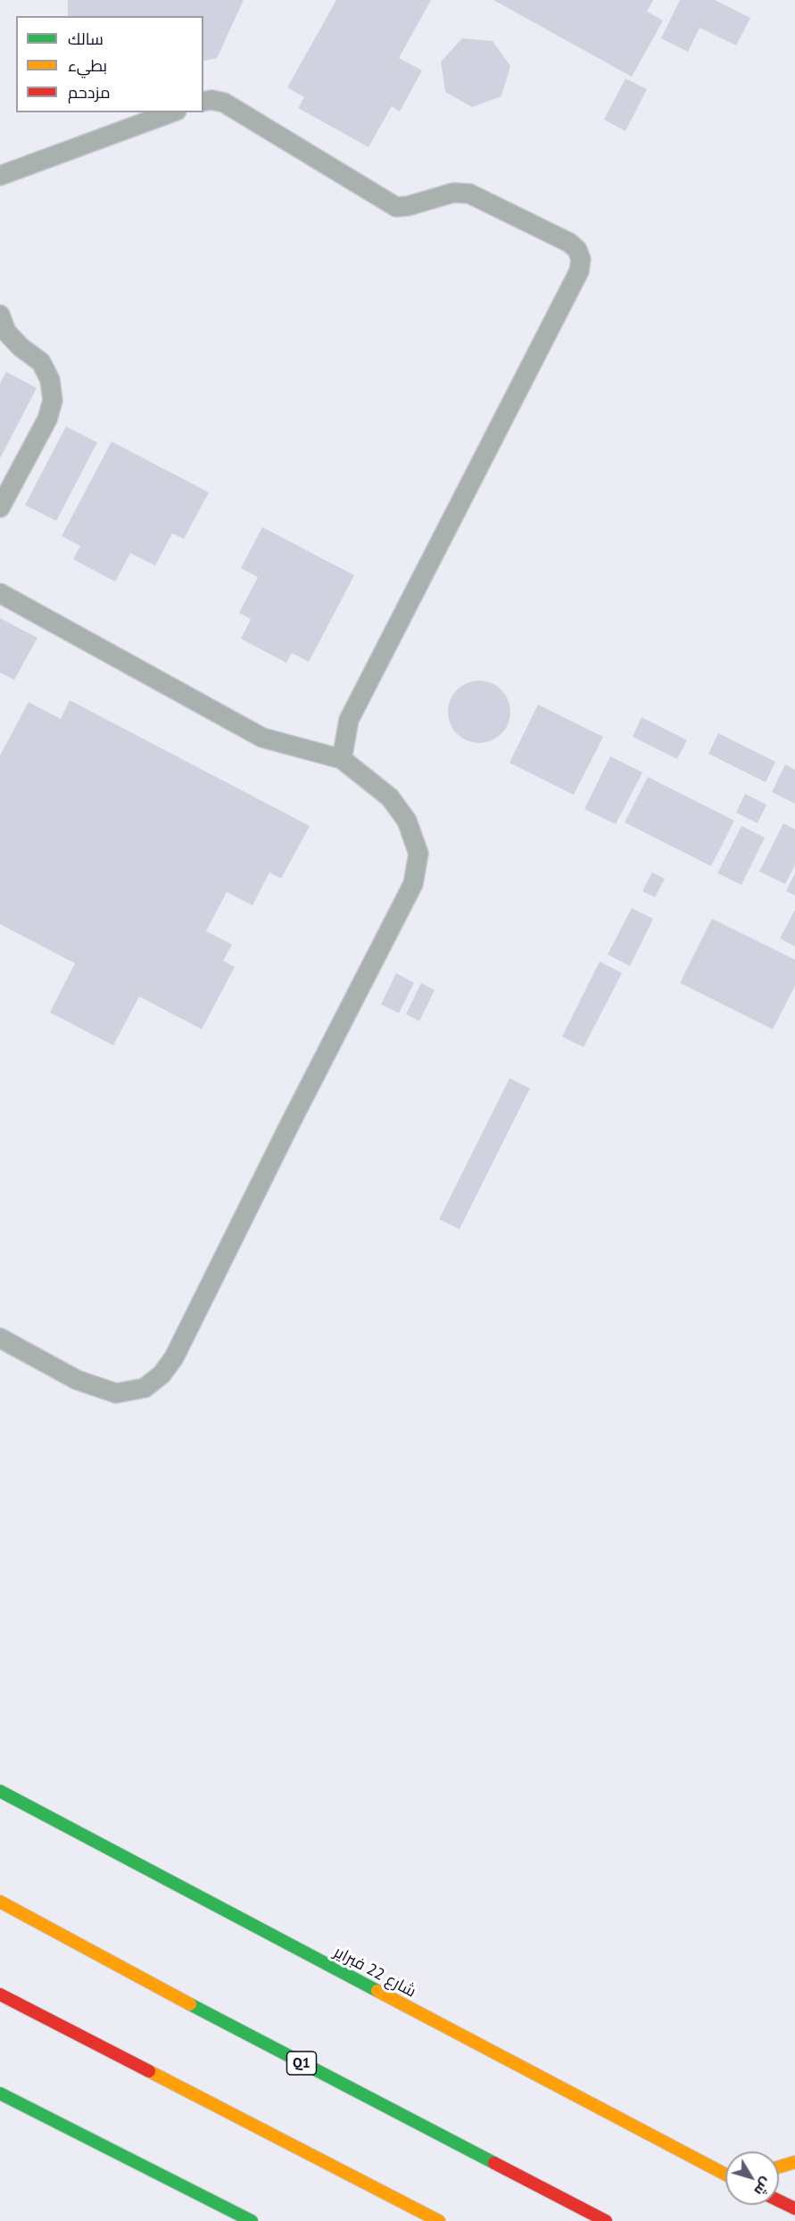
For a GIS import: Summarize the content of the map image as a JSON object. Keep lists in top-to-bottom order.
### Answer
{
  "streets": {
    "main road": ["شارع 22 فبراير", "Q1"]
  },
  "legend": ["سالك", "بطيء", "مزدحم"],
  "north": "bottom right"
}
